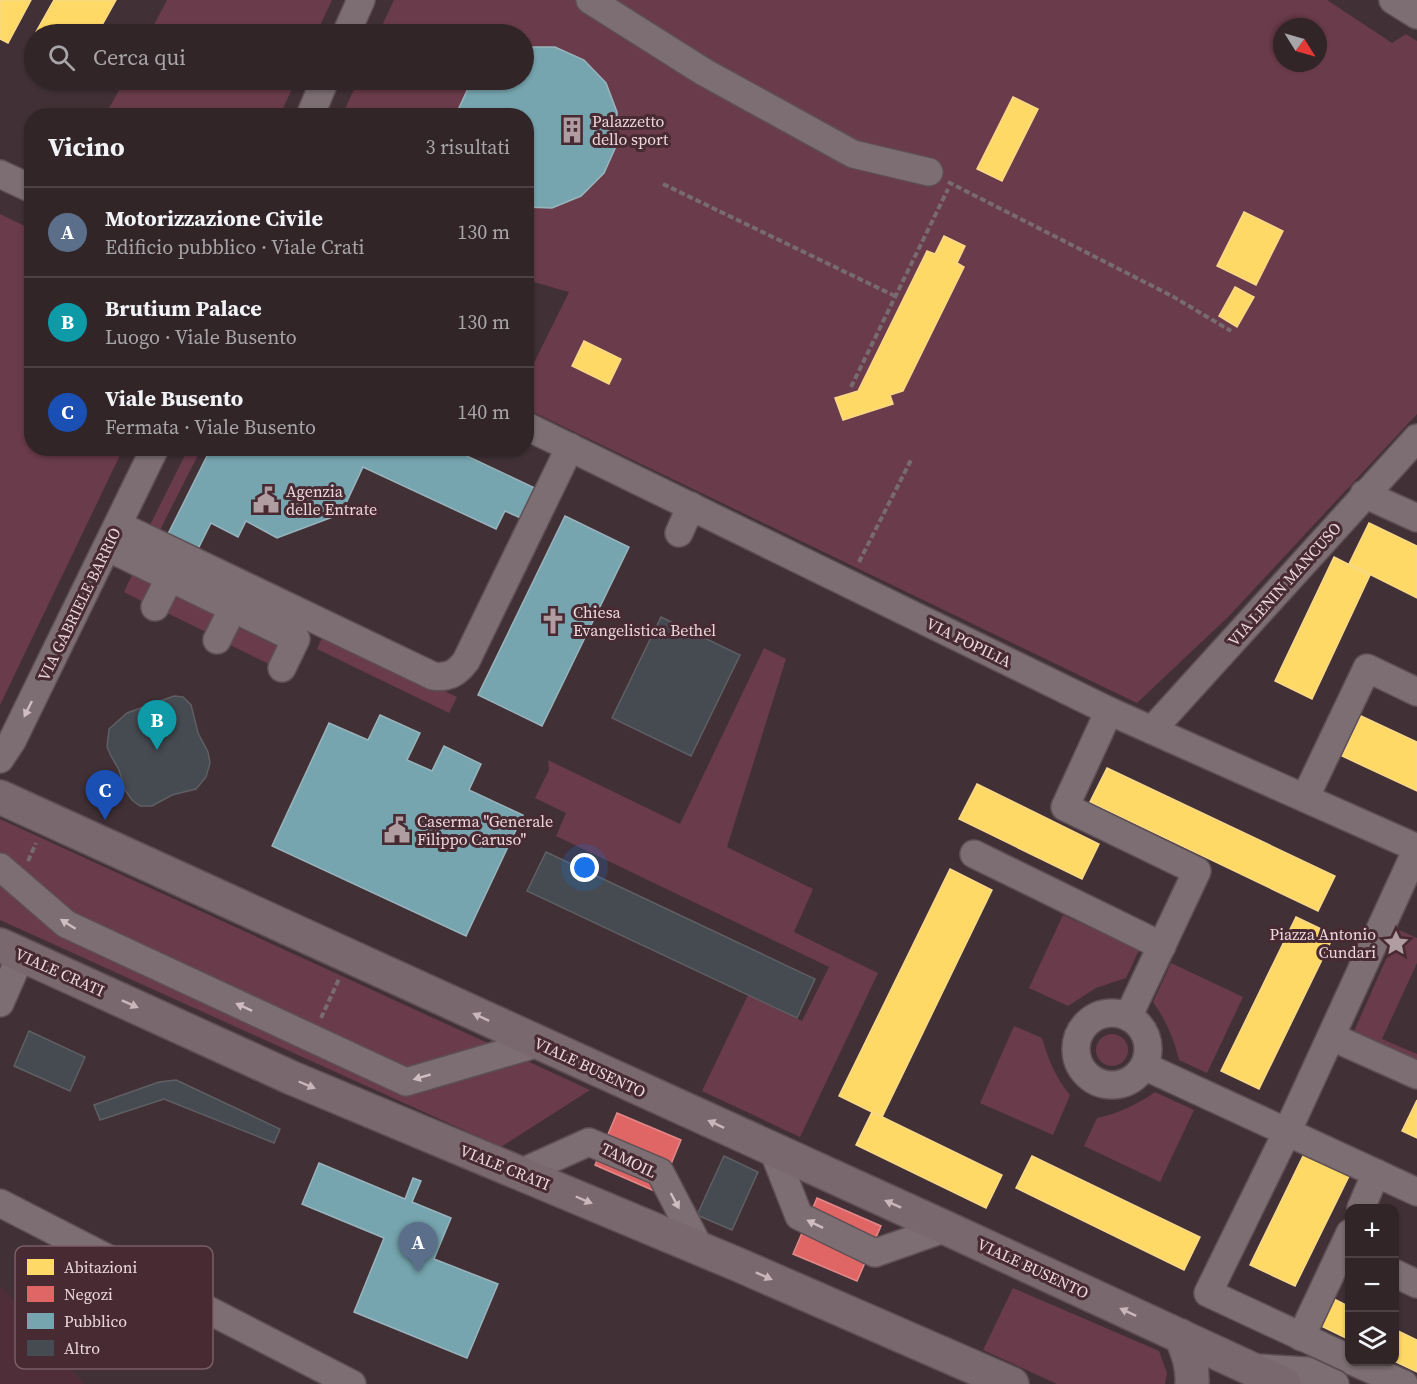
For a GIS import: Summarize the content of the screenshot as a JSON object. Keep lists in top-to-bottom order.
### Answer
{
  "streets": {
    "main road": ["VIALE CRATI", "VIALE BUSENTO"],
    "street": [
      "VIA LENIN MANCUSO",
      "VIA GABRIELE BARRIO",
      "VIA POPILIA",
      "TAMOIL"
    ]
  },
  "crossings": [
    ["VIA LENIN MANCUSO", "VIA POPILIA"],
    ["VIALE CRATI", "TAMOIL"]
  ],
  "one_way": [
    "VIA GABRIELE BARRIO",
    "VIALE CRATI",
    "VIALE BUSENTO",
    "TAMOIL"
  ],
  "places": {
    "building": ["Palazzetto dello sport"],
    "public building": ["Agenzia delle Entrate", "Caserma \"Generale Filippo Caruso\""],
    "church": ["Chiesa Evangelistica Bethel"],
    "place": ["Piazza Antonio Cundari"]
  },
  "legend": [
    "Abitazioni",
    "Negozi",
    "Pubblico",
    "Altro"
  ],
  "north": "bottom right",
  "page": {
    "search": "Cerca qui",
    "heading": ["Vicino", "3 risultati"],
    "list": [
      {
        "mark": "A",
        "name": "Motorizzazione Civile",
        "note": "Edificio pubblico · Viale Crati",
        "value": "130 m"
      },
      {
        "mark": "B",
        "name": "Brutium Palace",
        "note": "Luogo · Viale Busento",
        "value": "130 m"
      },
      {
        "mark": "C",
        "name": "Viale Busento",
        "note": "Fermata · Viale Busento",
        "value": "140 m"
      }
    ],
    "pins": ["B", "C", "A"],
    "map_buttons": ["+", "−"]
  }
}
